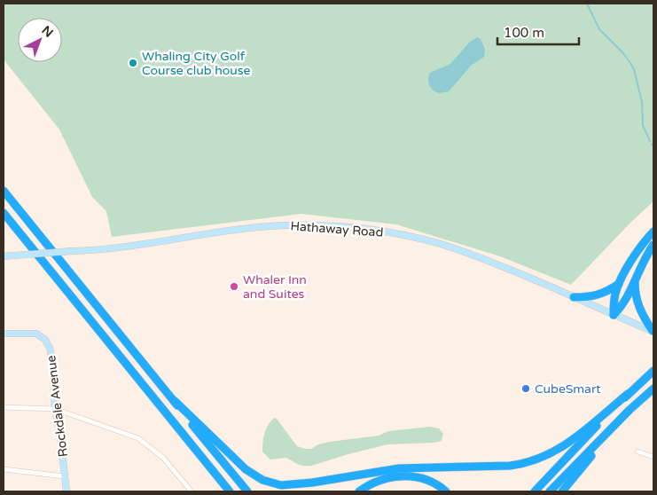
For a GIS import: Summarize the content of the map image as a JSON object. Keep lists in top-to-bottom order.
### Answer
{
  "streets": {
    "main road": ["Hathaway Road", "Rockdale Avenue"]
  },
  "places": ["Whaling City Golf Course club house", "Whaler Inn and Suites", "CubeSmart"],
  "scale_bar": "100 m",
  "north": "top right"
}
